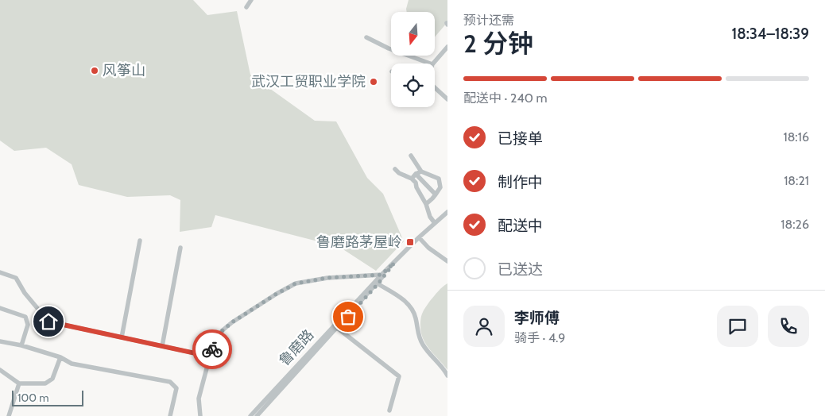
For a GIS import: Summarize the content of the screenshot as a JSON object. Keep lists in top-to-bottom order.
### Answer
{
  "streets": {
    "street": ["鲁磨路"]
  },
  "places": {
    "other": ["风筝山", "武汉工贸职业学院"],
    "transit": ["鲁磨路茅屋岭"]
  },
  "scale_bar": "100 m",
  "north": "bottom",
  "page": {
    "heading": ["2 分钟", "预计还需", "18:34–18:39"],
    "panel": ["李师傅", "骑手 · 4.9"],
    "bar": "配送中 · 240 m",
    "list": [
      ["已接单", "18:16"],
      ["制作中", "18:21"],
      ["配送中", "18:26"],
      "已送达"
    ],
    "scale": "100 m"
  }
}
